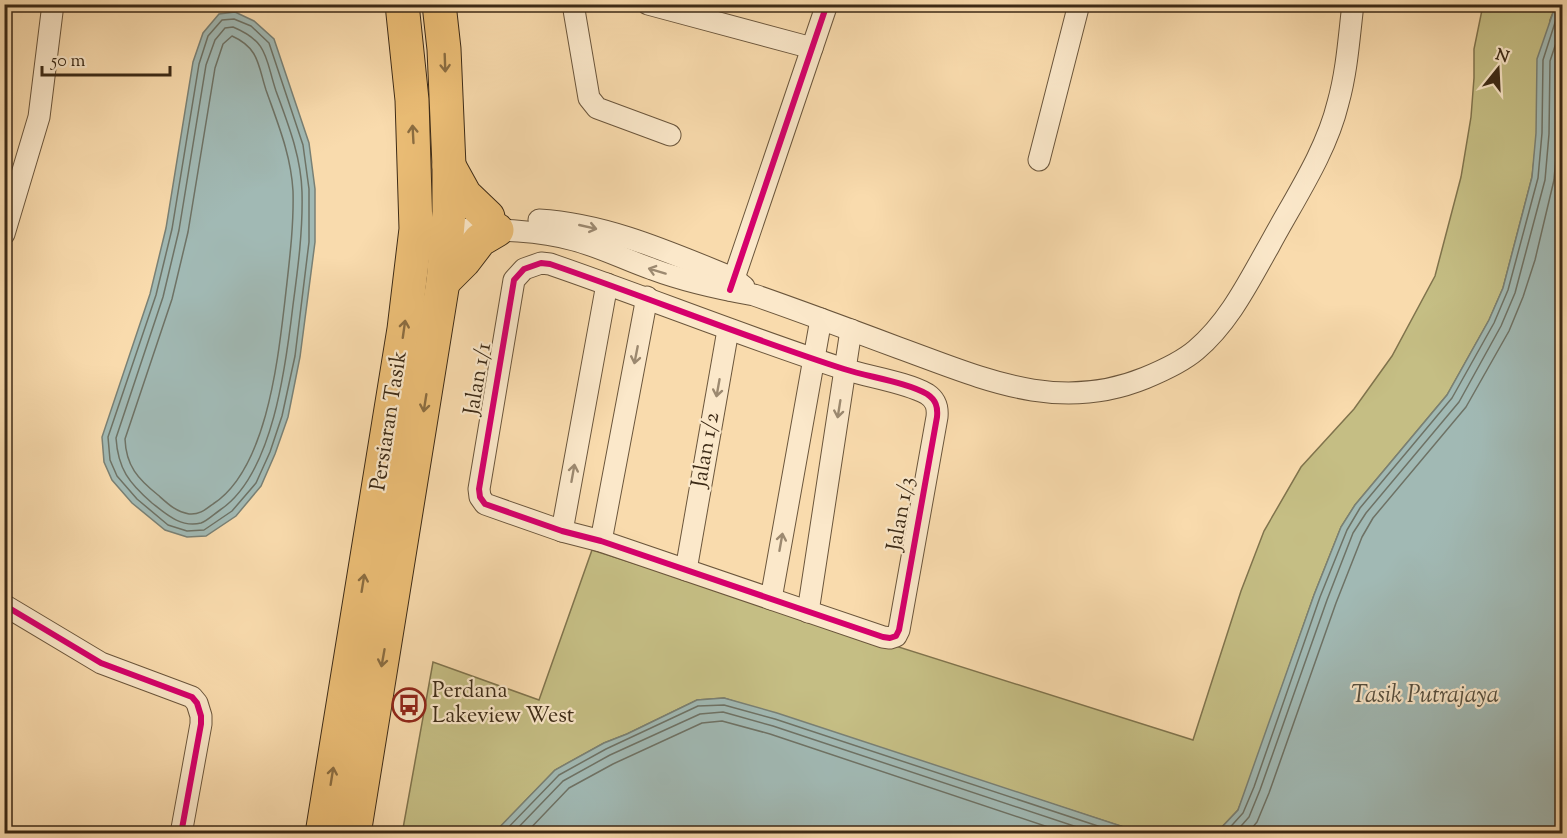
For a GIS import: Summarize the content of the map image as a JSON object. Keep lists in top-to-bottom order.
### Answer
{
  "streets": {
    "main road": ["Persiaran Tasik"],
    "street": ["Jalan 1/1", "Jalan 1/2", "Jalan 1/3"]
  },
  "water": ["Tasik Putrajaya"],
  "places": {
    "bus stop": ["Perdana Lakeview West"]
  },
  "scale_bar": "50 m",
  "north": "top"
}
